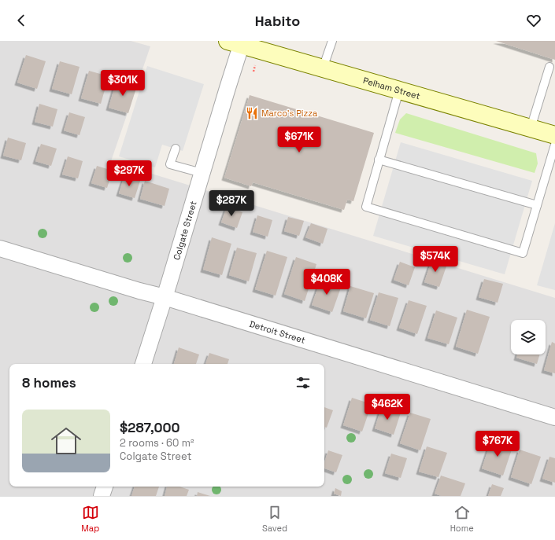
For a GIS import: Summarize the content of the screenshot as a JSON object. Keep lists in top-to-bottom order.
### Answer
{
  "streets": {
    "street": ["Pelham Street", "Colgate Street", "Detroit Street"]
  },
  "crossings": [
    ["Pelham Street", "Colgate Street"],
    ["Colgate Street", "Detroit Street"]
  ],
  "places": {
    "restaurant": ["Marco's Pizza"]
  },
  "page": {
    "header": "Habito",
    "price": [
      "$301K",
      "$671K",
      "$297K",
      "$287K",
      "$574K",
      "$408K",
      "$462K",
      "$767K"
    ],
    "heading": "8 homes",
    "list": [
      {
        "name": "$287,000",
        "note": "2 rooms · 60 m² · Colgate Street"
      }
    ],
    "tabs": ["Map", "Saved", "Home"]
  }
}
